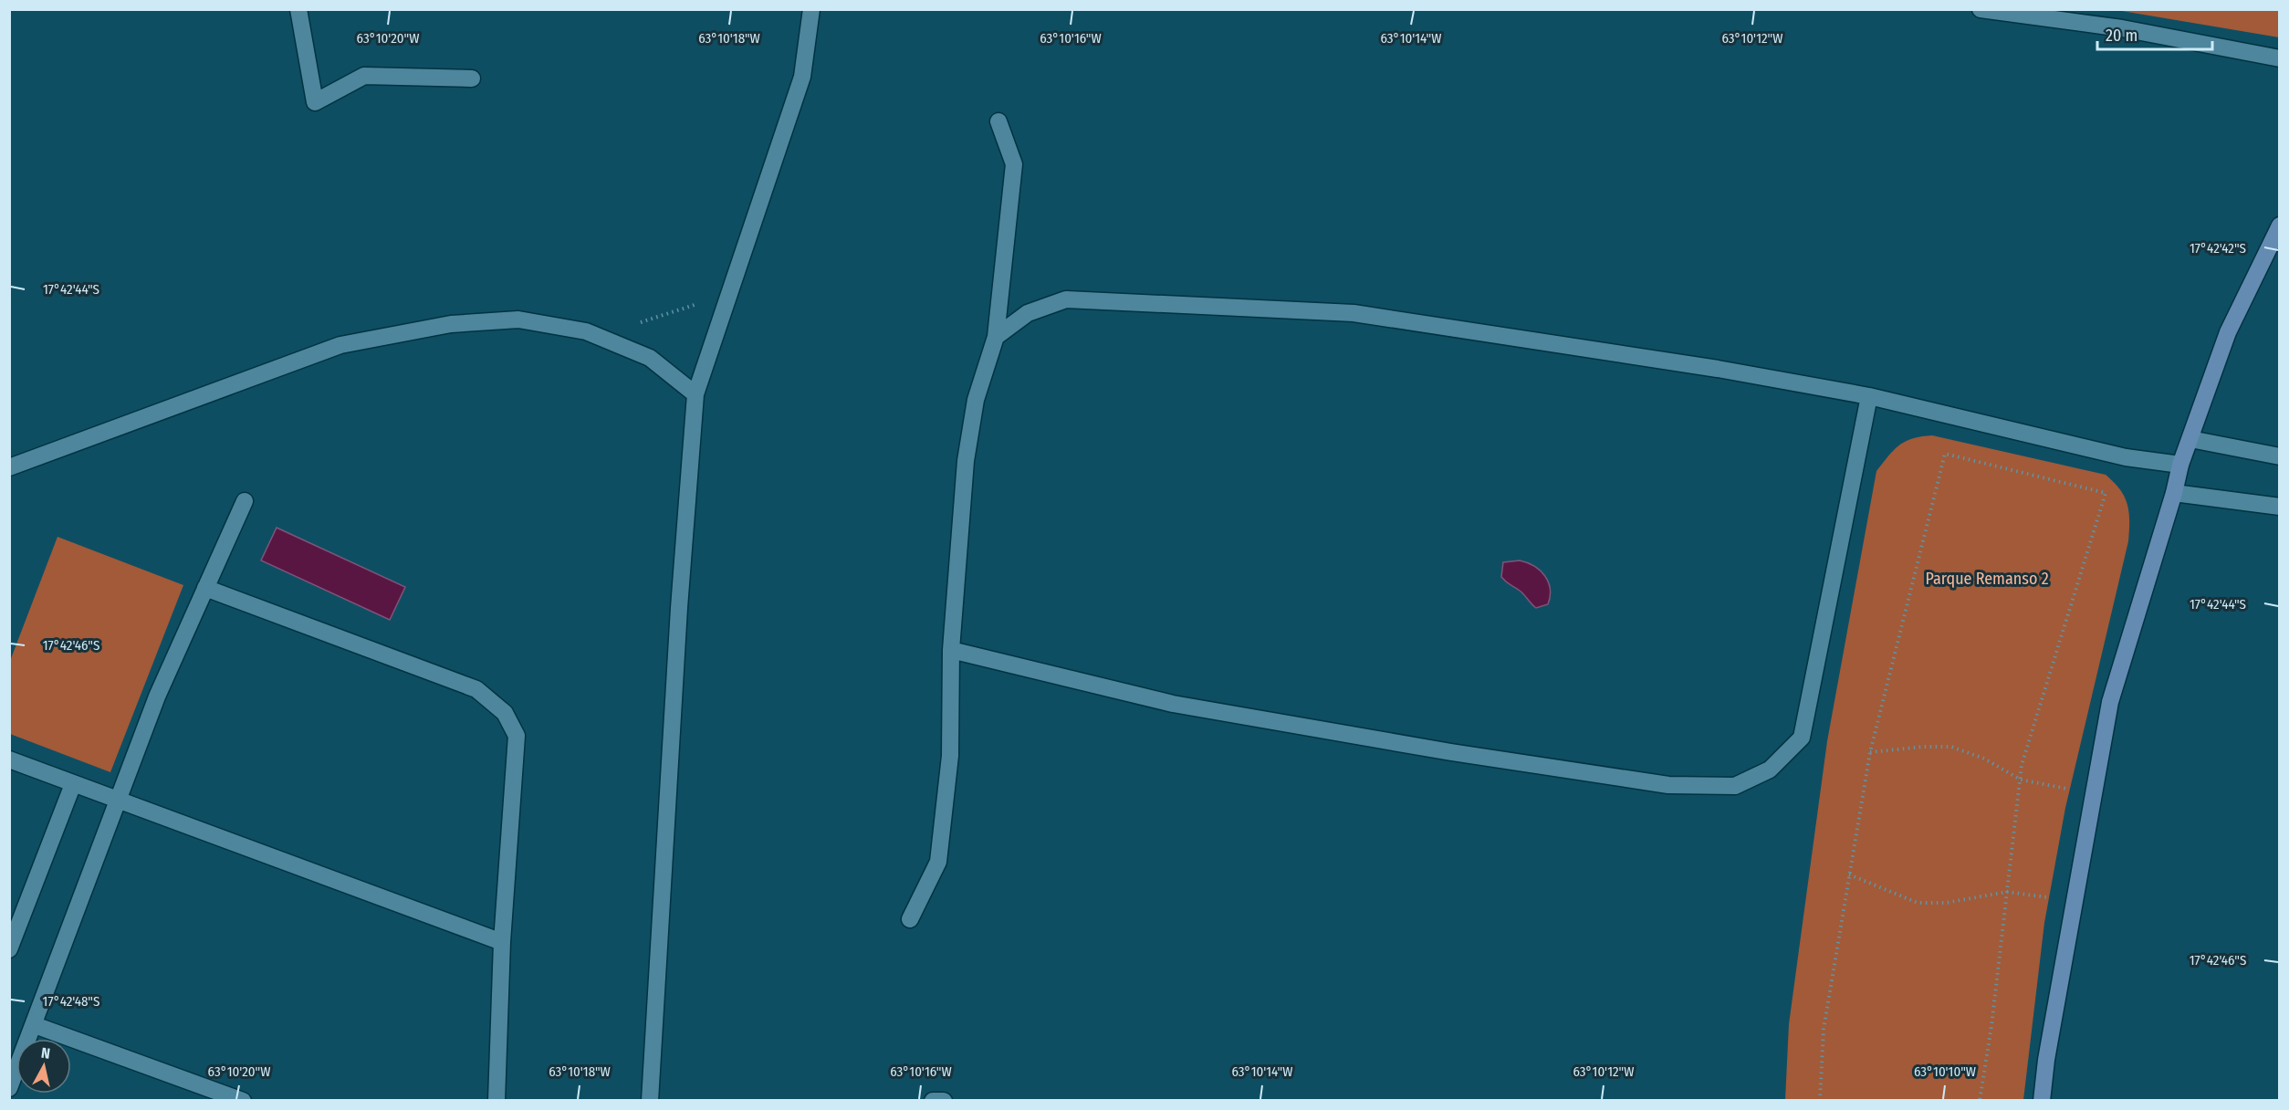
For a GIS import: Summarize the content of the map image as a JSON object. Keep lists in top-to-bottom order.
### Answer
{
  "parks": ["Parque Remanso 2"],
  "scale_bar": "20 m",
  "north": "top",
  "coordinates": [
    "63°10'20\"W",
    "63°10'18\"W",
    "63°10'16\"W",
    "63°10'14\"W",
    "63°10'12\"W",
    "17°42'42\"S",
    "17°42'44\"S",
    "17°42'46\"S",
    "17°42'48\"S",
    "63°10'10\"W"
  ]
}
